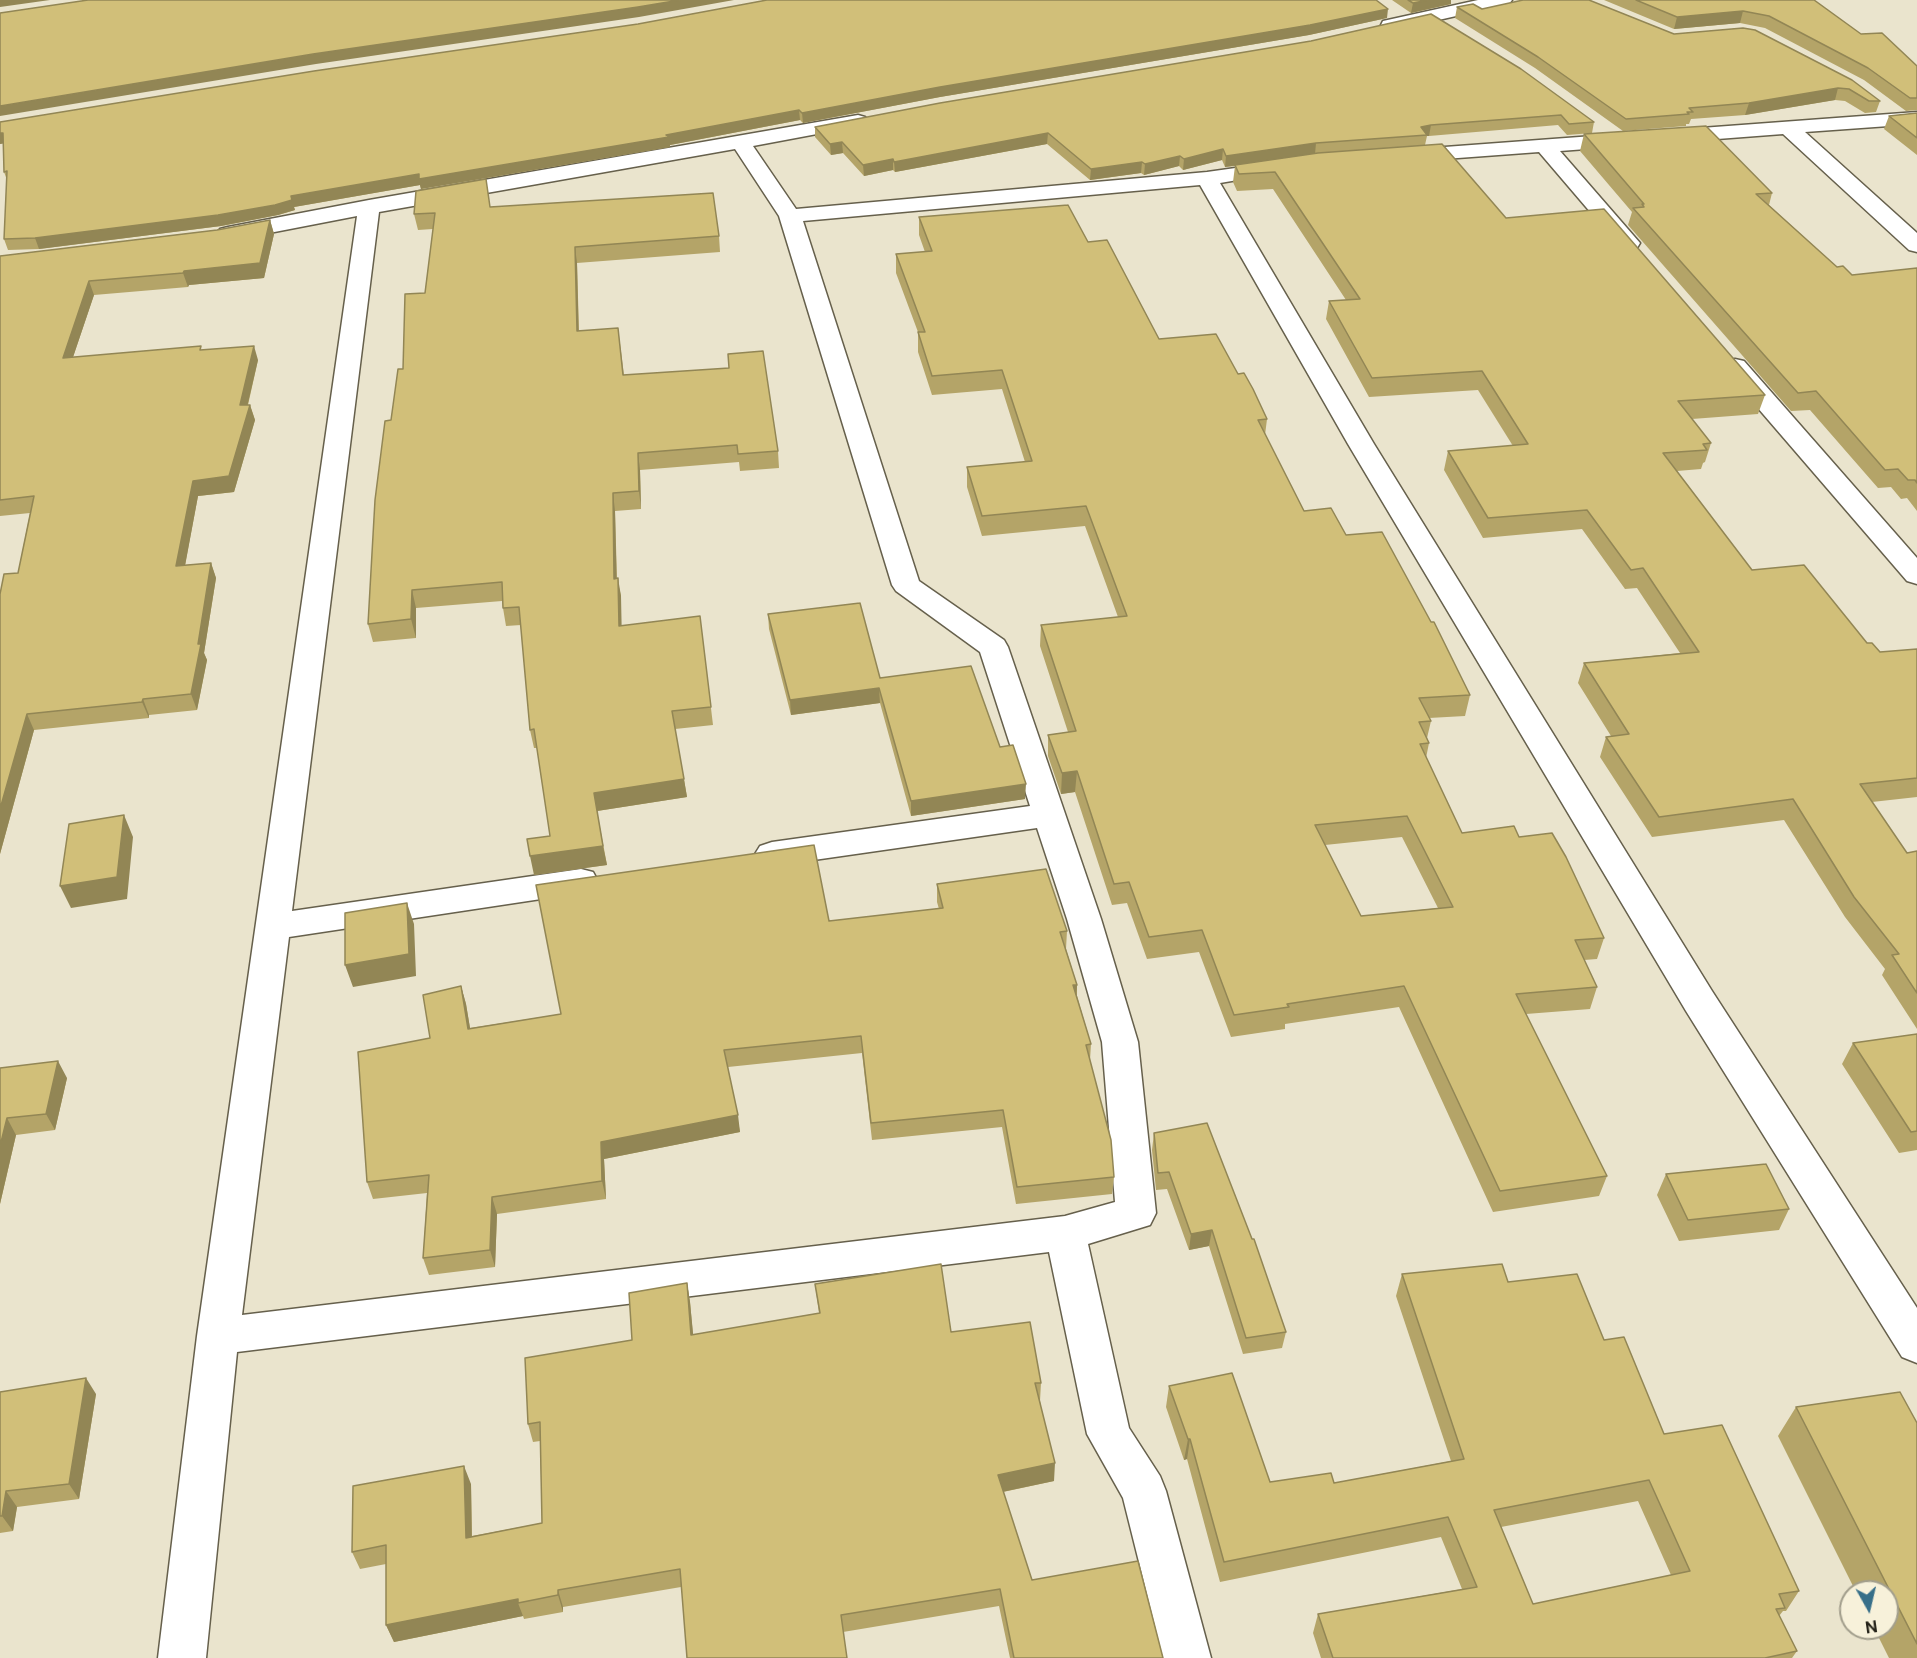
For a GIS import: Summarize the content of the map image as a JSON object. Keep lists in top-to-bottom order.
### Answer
{
  "north": "bottom"
}
